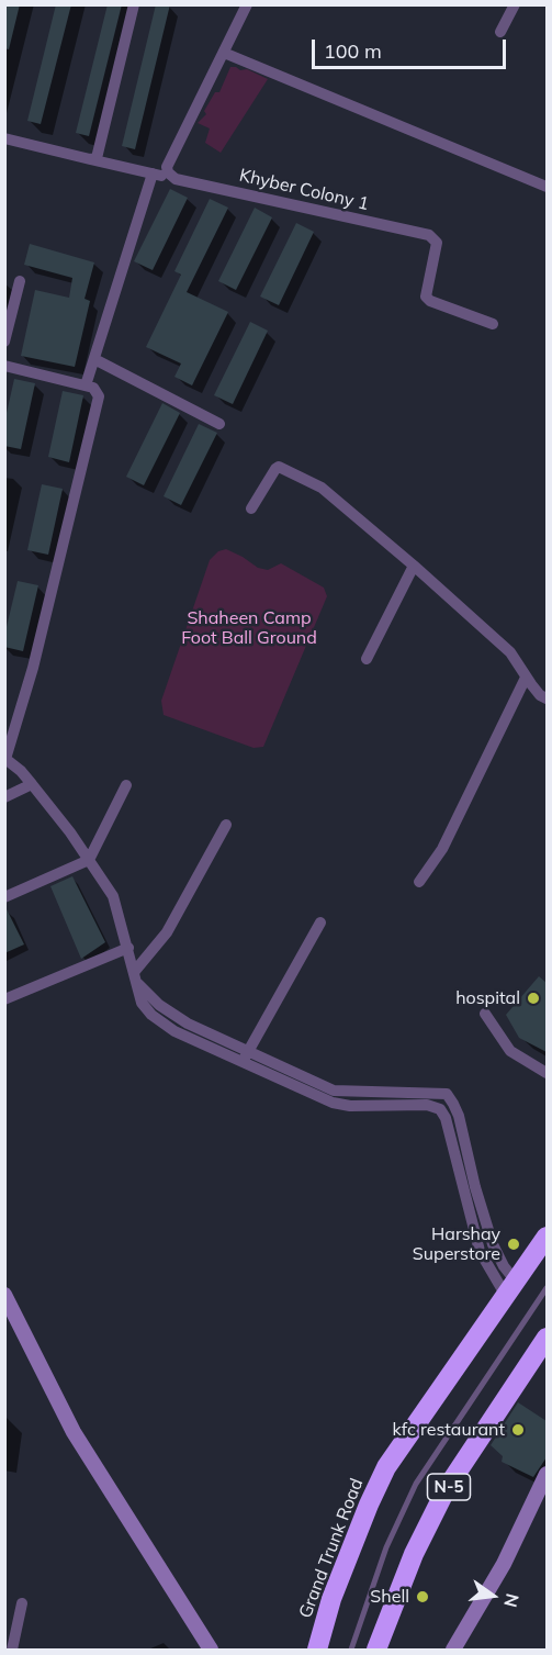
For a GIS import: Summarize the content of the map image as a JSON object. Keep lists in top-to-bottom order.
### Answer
{
  "streets": {
    "highway": ["N-5", "Grand Trunk Road"],
    "street": ["Khyber Colony 1"]
  },
  "parks": ["Shaheen Camp Foot Ball Ground"],
  "places": [
    "hospital",
    "Harshay Superstore",
    "kfc restaurant",
    "Shell"
  ],
  "scale_bar": "100 m",
  "north": "right"
}
